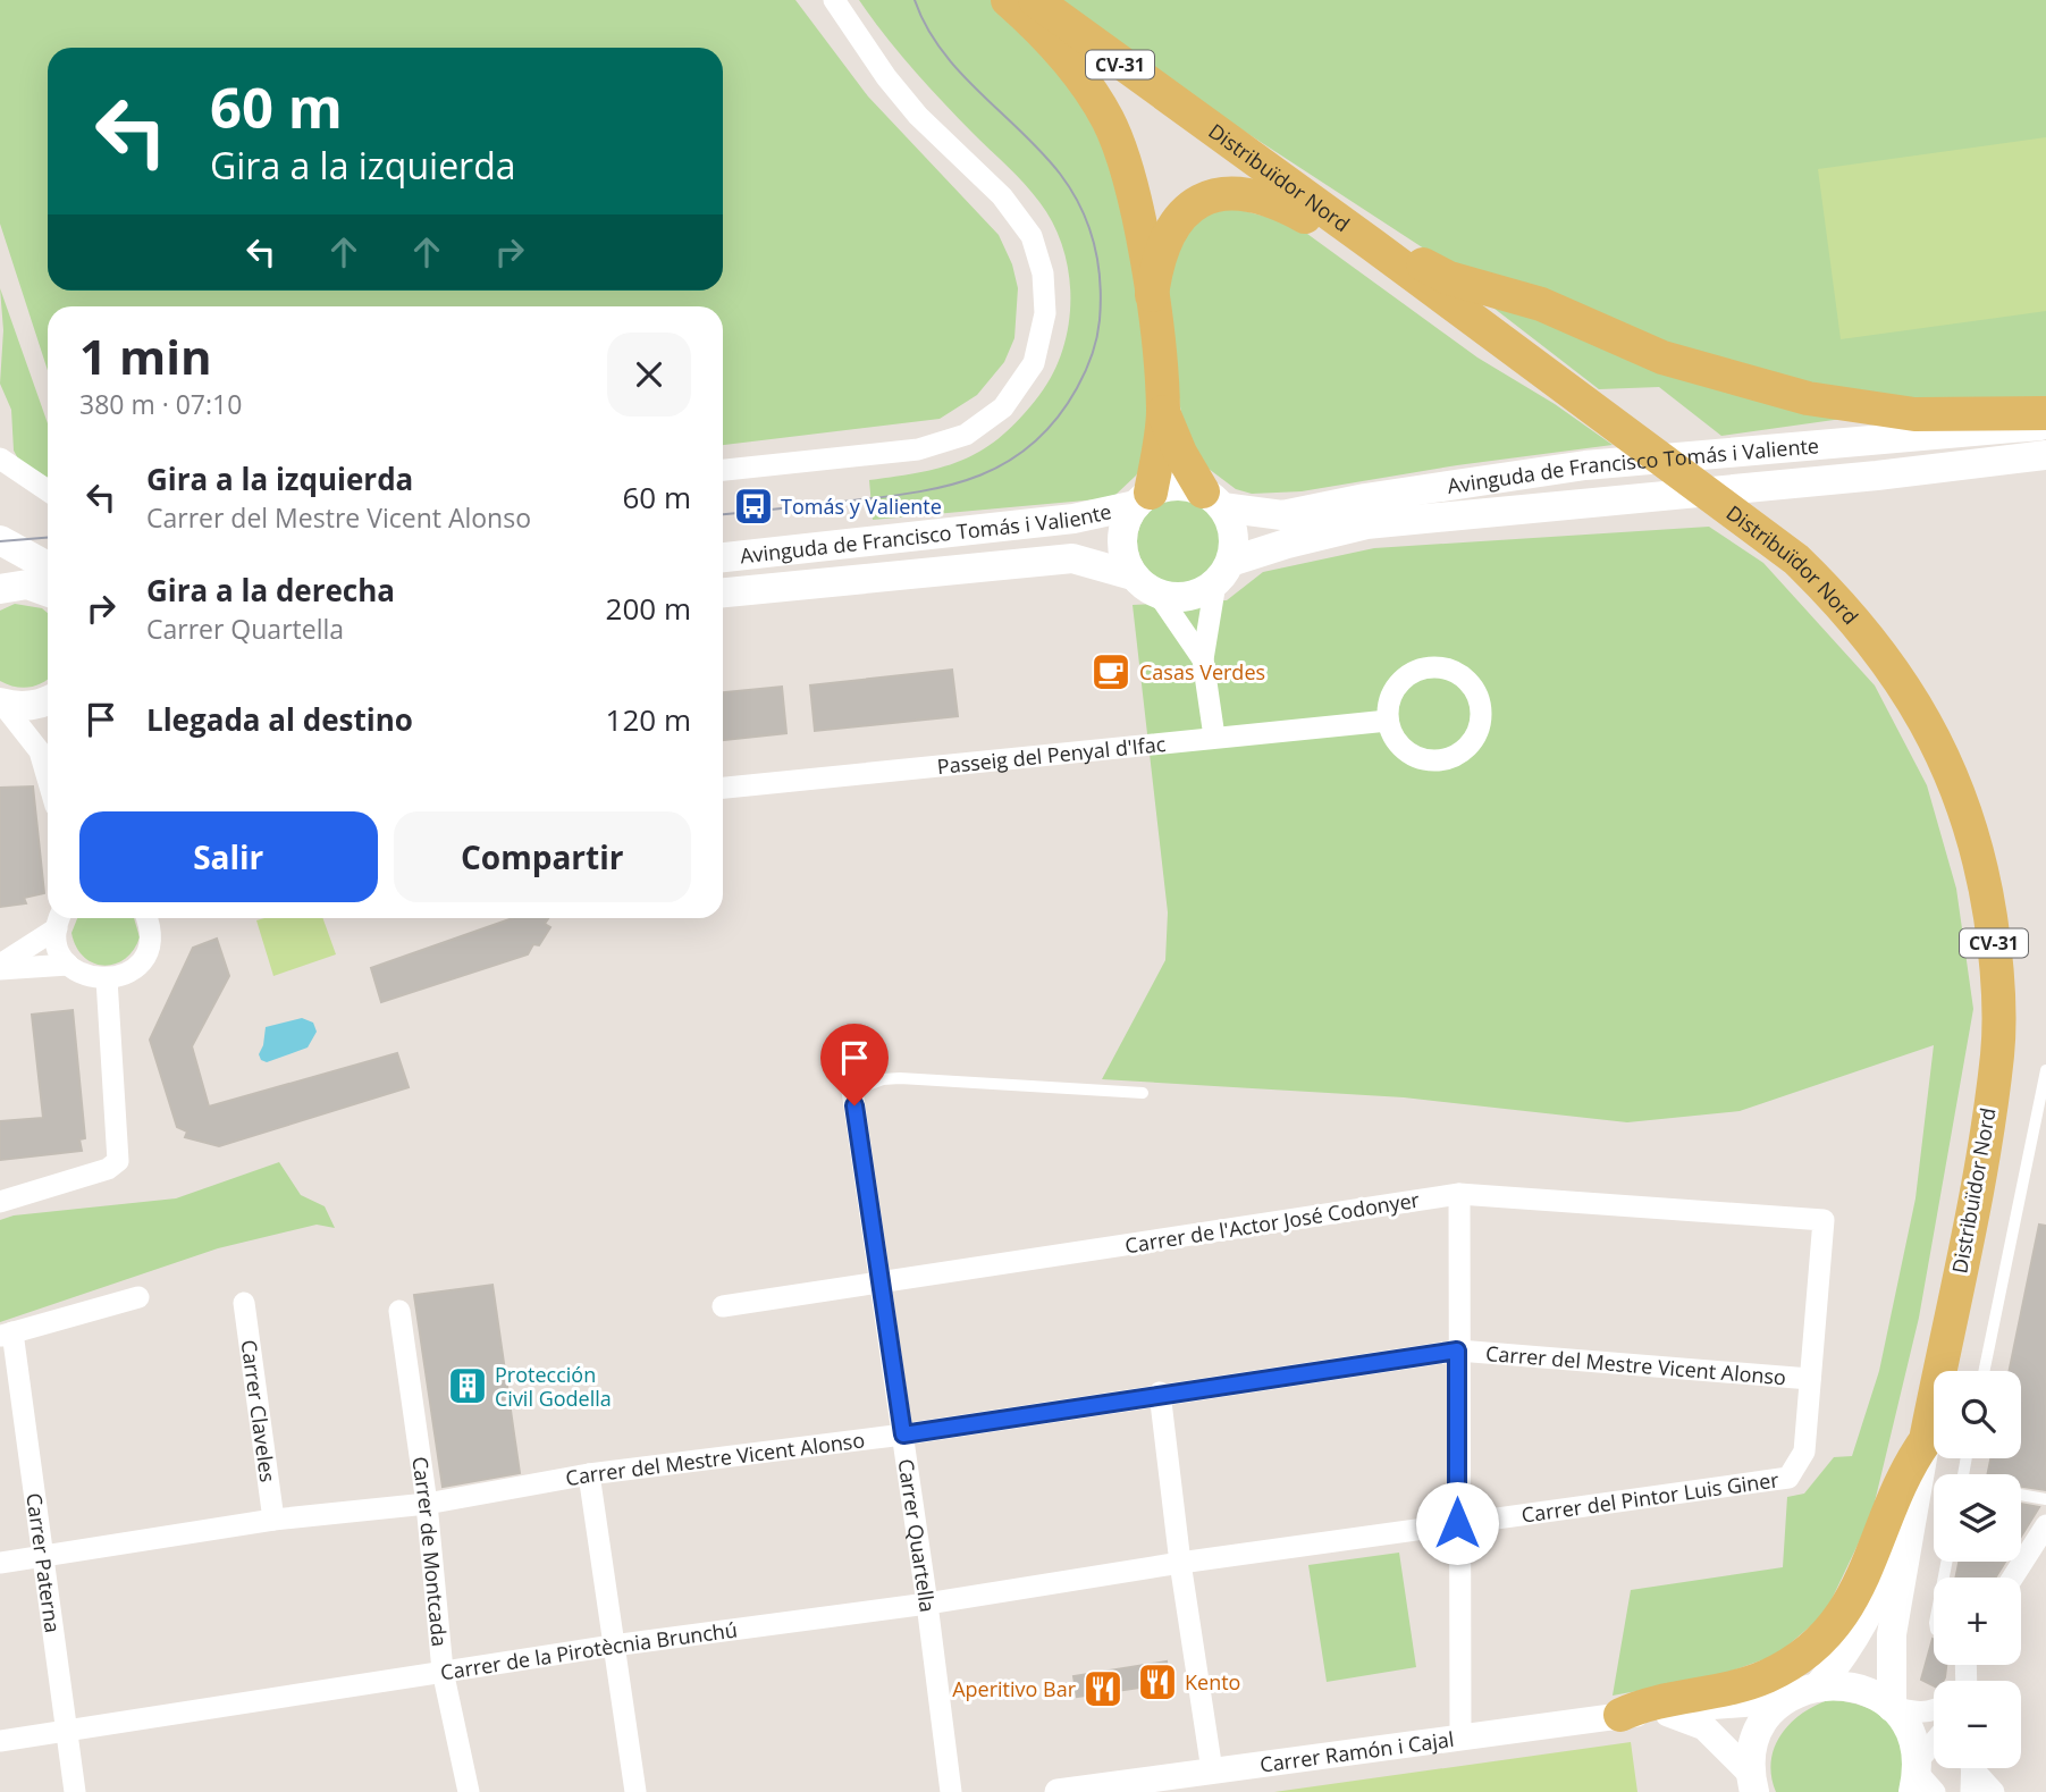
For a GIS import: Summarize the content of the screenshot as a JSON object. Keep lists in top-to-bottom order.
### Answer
{
  "streets": {
    "main road": ["CV-31", "Distribuïdor Nord", "Avinguda de Francisco Tomás i Valiente"],
    "street": [
      "Passeig del Penyal d'Ifac",
      "Carrer de l'Actor José Codonyer",
      "Carrer del Mestre Vicent Alonso",
      "Carrer Claveles",
      "Carrer del Pintor Luis Giner",
      "Carrer Quartella",
      "Carrer de Montcada",
      "Carrer Paterna",
      "Carrer de la Pirotècnia Brunchú",
      "Carrer Ramón i Cajal"
    ]
  },
  "crossings": [
    ["Carrer de l'Actor José Codonyer", "Carrer del Mestre Vicent Alonso"],
    ["Carrer de l'Actor José Codonyer", "Carrer del Pintor Luis Giner"],
    ["Carrer de l'Actor José Codonyer", "Carrer Quartella"],
    ["Carrer del Mestre Vicent Alonso", "Carrer Claveles"],
    ["Carrer del Mestre Vicent Alonso", "Carrer del Pintor Luis Giner"],
    ["Carrer del Mestre Vicent Alonso", "Carrer Quartella"],
    ["Carrer del Mestre Vicent Alonso", "Carrer de Montcada"],
    ["Carrer del Mestre Vicent Alonso", "Carrer Paterna"],
    ["Carrer del Pintor Luis Giner", "Carrer de la Pirotècnia Brunchú"],
    ["Carrer Quartella", "Carrer de la Pirotècnia Brunchú"],
    ["Carrer de Montcada", "Carrer de la Pirotècnia Brunchú"],
    ["Carrer Paterna", "Carrer de la Pirotècnia Brunchú"]
  ],
  "places": {
    "bus stop": ["Tomás y Valiente"],
    "cafe": ["Casas Verdes"],
    "building": ["Protección Civil Godella"],
    "restaurant": ["Kento", "Aperitivo Bar"]
  },
  "page": {
    "turn": ["60 m", "Gira a la izquierda"],
    "heading": ["1 min", "380 m · 07:10"],
    "list": [
      {
        "name": "Gira a la izquierda",
        "note": "Carrer del Mestre Vicent Alonso",
        "value": "60 m"
      },
      {
        "name": "Gira a la derecha",
        "note": "Carrer Quartella",
        "value": "200 m"
      },
      {
        "name": "Llegada al destino",
        "value": "120 m"
      }
    ],
    "buttons": ["Salir", "Compartir"],
    "map_buttons": ["+", "−"]
  }
}
